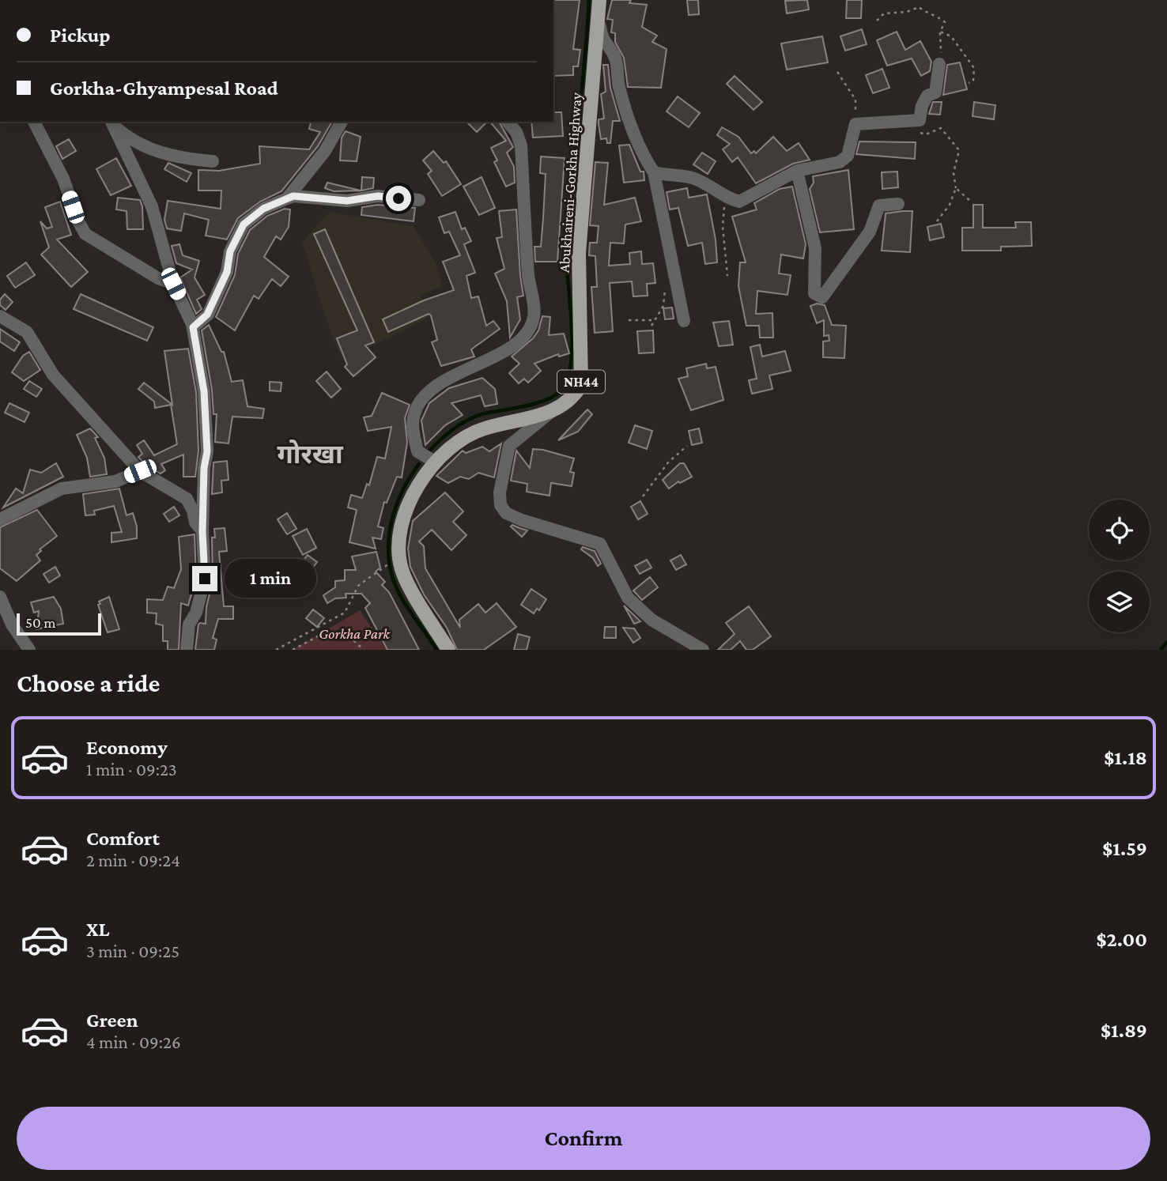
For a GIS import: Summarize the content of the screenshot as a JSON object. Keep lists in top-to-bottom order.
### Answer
{
  "streets": {
    "main road": ["Abukhaireni-Gorkha Highway", "NH44"]
  },
  "districts": ["गोरखा"],
  "parks": ["Gorkha Park"],
  "scale_bar": "50 m",
  "page": {
    "banner": ["Pickup", "Gorkha-Ghyampesal Road"],
    "bubble": "1 min",
    "scale": "50 m",
    "heading": "Choose a ride",
    "list": [
      {
        "name": "Economy",
        "note": "1 min · 09:23",
        "value": "$1.18"
      },
      {
        "name": "Comfort",
        "note": "2 min · 09:24",
        "value": "$1.59"
      },
      {
        "name": "XL",
        "note": "3 min · 09:25",
        "value": "$2.00"
      },
      {
        "name": "Green",
        "note": "4 min · 09:26",
        "value": "$1.89"
      }
    ],
    "buttons": "Confirm"
  }
}
